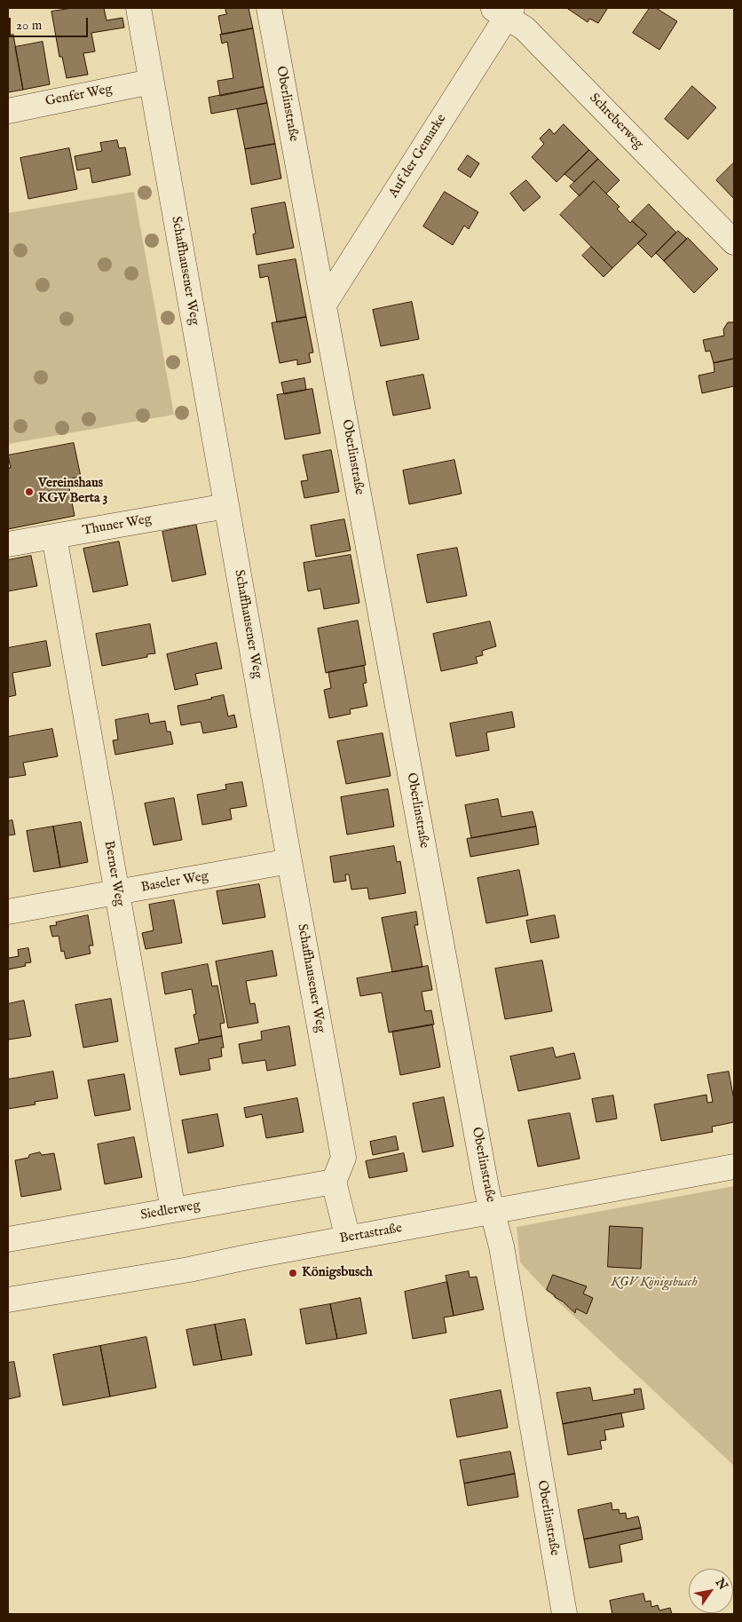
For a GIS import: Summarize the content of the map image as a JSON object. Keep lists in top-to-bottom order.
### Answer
{
  "streets": {
    "street": [
      "Genfer Weg",
      "Oberlinstraße",
      "Schreberweg",
      "Auf der Gemarke",
      "Schaffhausener Weg",
      "Thuner Weg",
      "Berner Weg",
      "Baseler Weg",
      "Siedlerweg",
      "Bertastraße"
    ]
  },
  "crossings": [
    ["Genfer Weg", "Schaffhausener Weg"],
    ["Oberlinstraße", "Auf der Gemarke"],
    ["Oberlinstraße", "Bertastraße"],
    ["Schreberweg", "Auf der Gemarke"],
    ["Schaffhausener Weg", "Thuner Weg"],
    ["Schaffhausener Weg", "Baseler Weg"],
    ["Schaffhausener Weg", "Siedlerweg"],
    ["Thuner Weg", "Berner Weg"],
    ["Berner Weg", "Baseler Weg"],
    ["Berner Weg", "Siedlerweg"]
  ],
  "parks": ["KGV Königsbusch"],
  "places": ["Vereinshaus KGV Berta 3", "Königsbusch"],
  "scale_bar": "20 m",
  "north": "top right"
}
